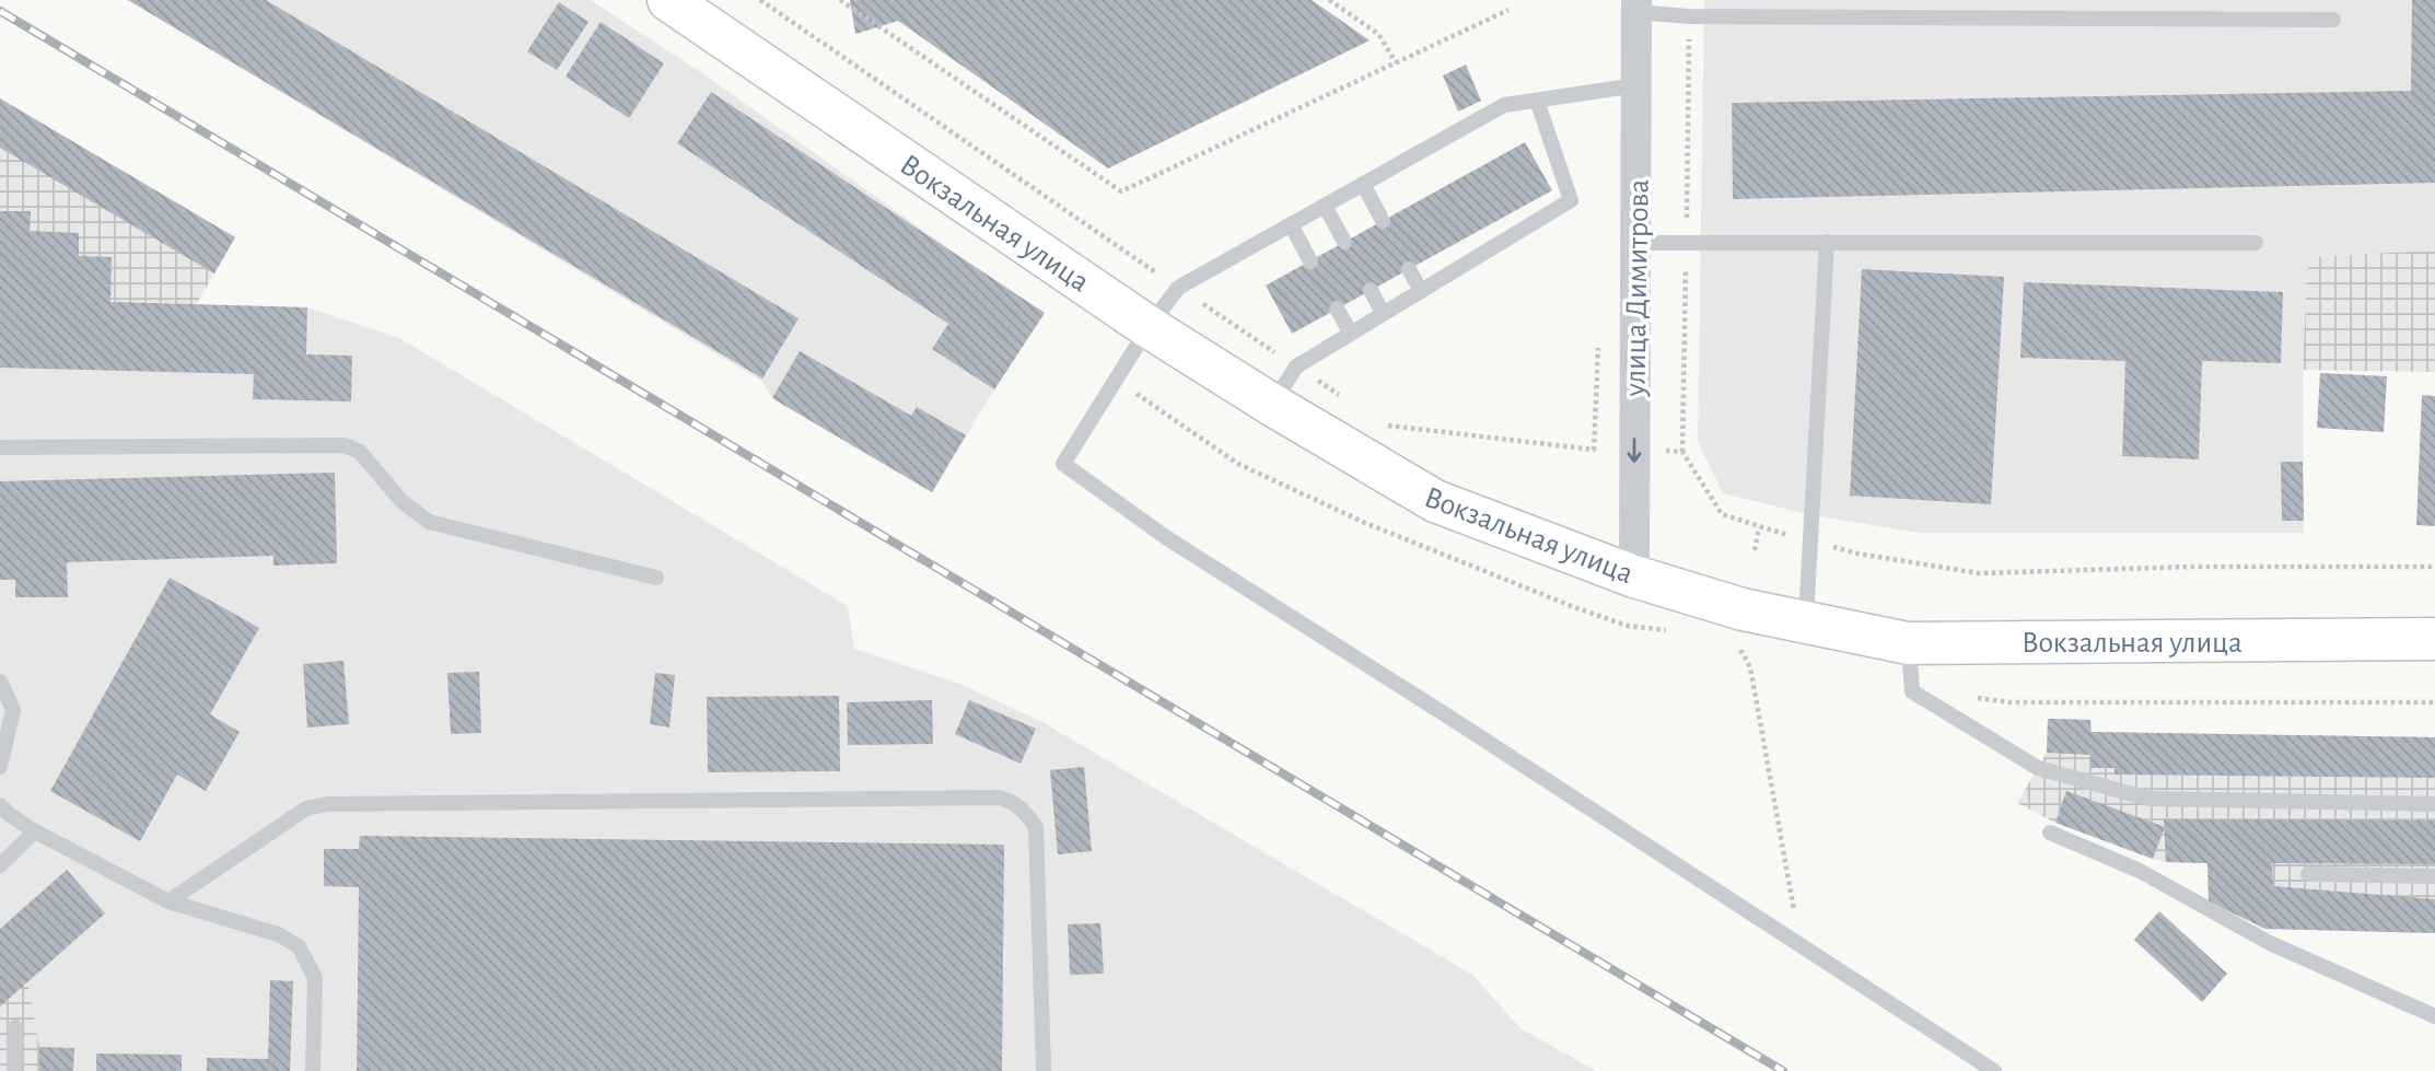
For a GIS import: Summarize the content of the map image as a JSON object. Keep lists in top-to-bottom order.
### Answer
{
  "streets": {
    "street": ["Вокзальная улица", "улица Димитрова"]
  },
  "crossings": [
    ["Вокзальная улица", "улица Димитрова"]
  ],
  "one_way": ["улица Димитрова"]
}
